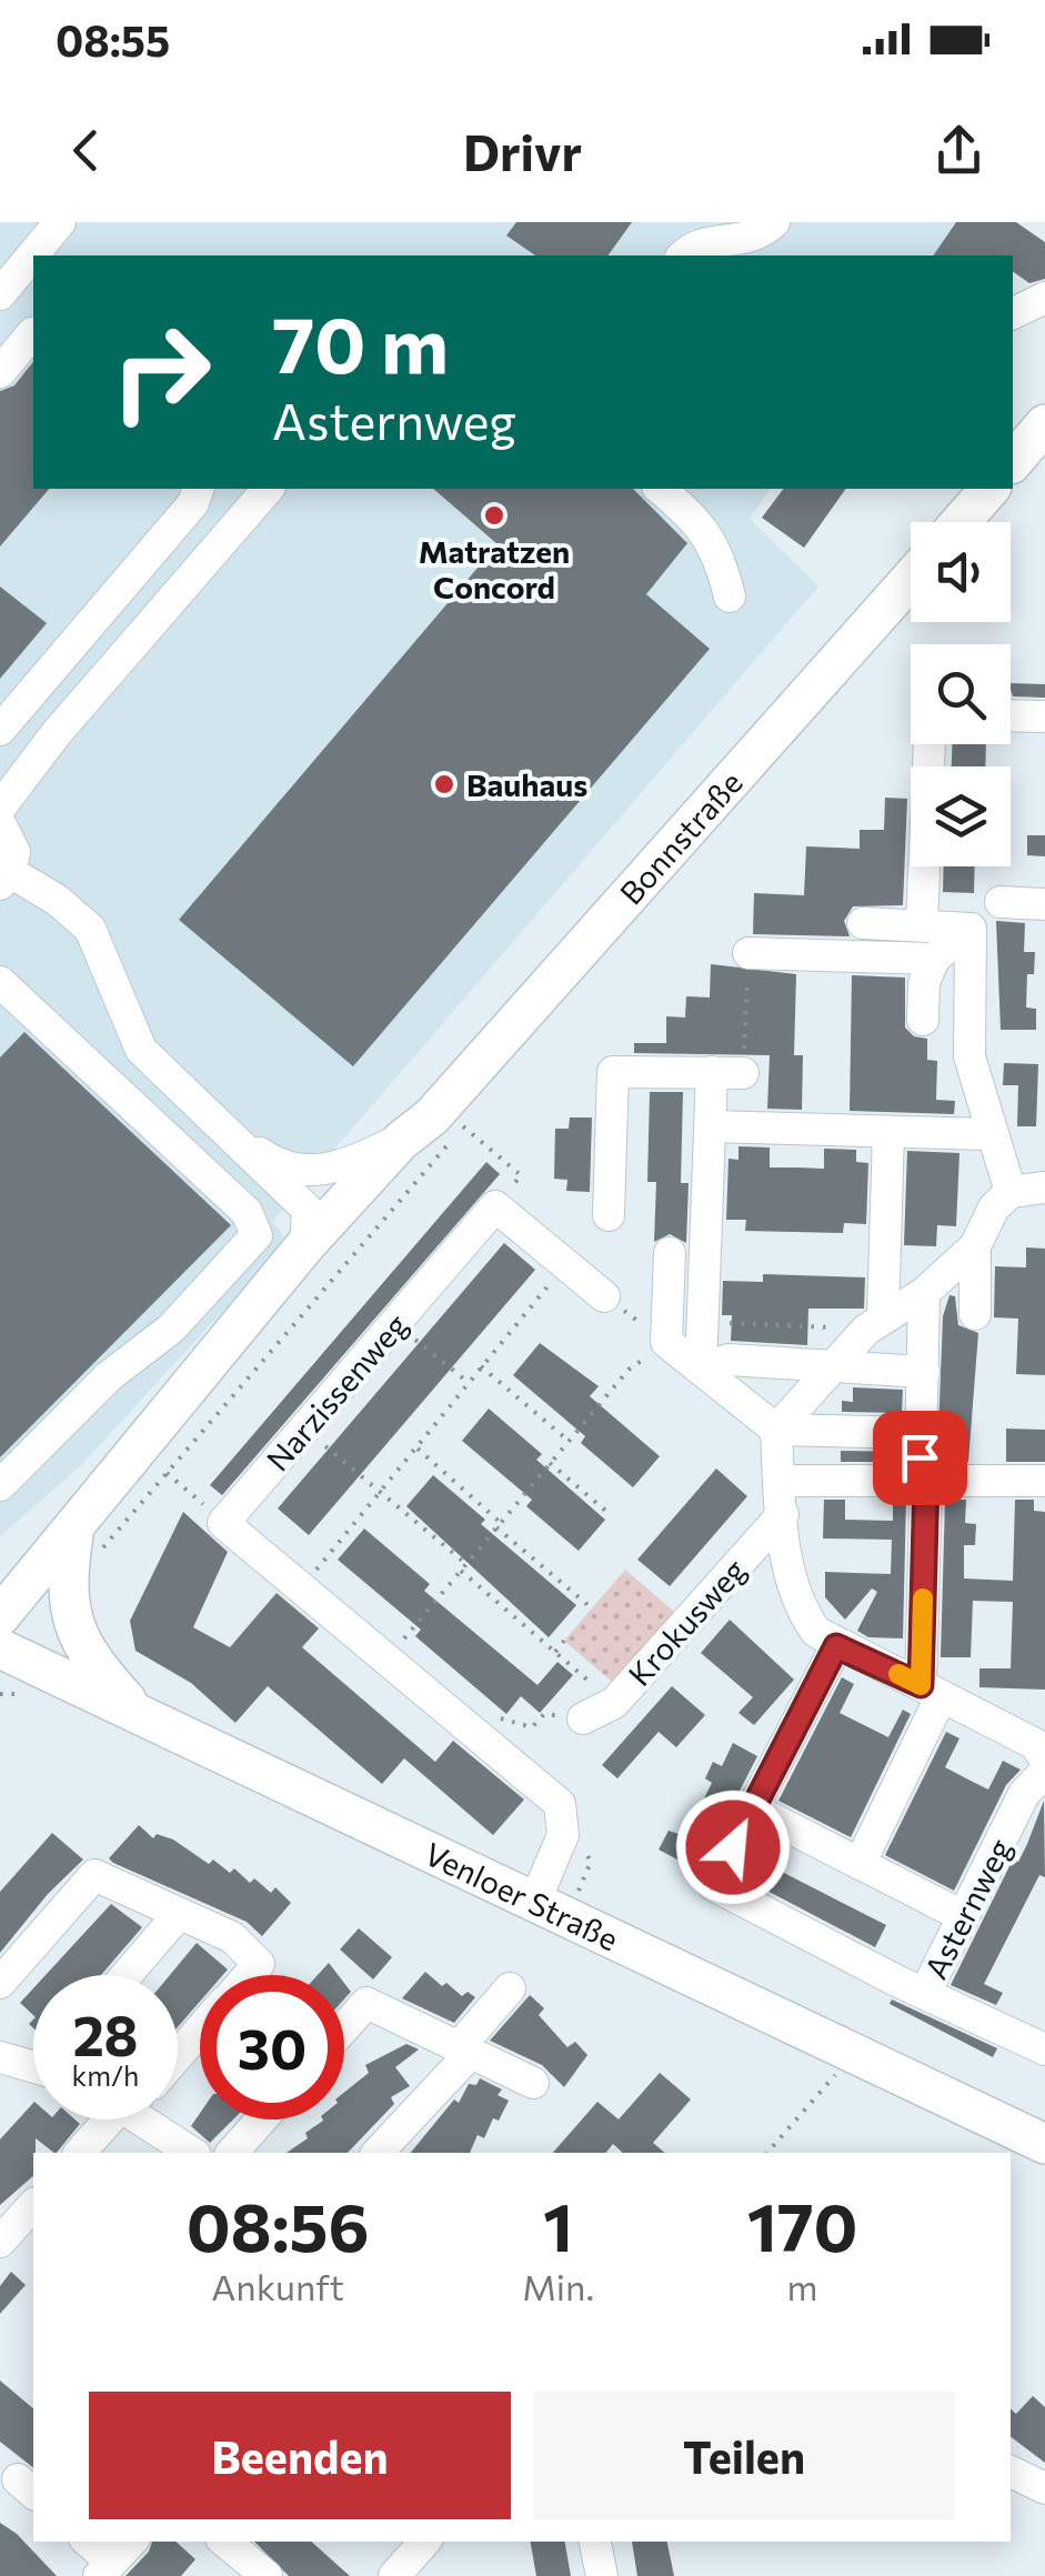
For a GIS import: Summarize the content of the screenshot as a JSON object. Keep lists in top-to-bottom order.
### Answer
{
  "streets": {
    "main road": ["Bonnstraße", "Venloer Straße"],
    "street": ["Narzissenweg", "Krokusweg", "Asternweg"]
  },
  "places": ["Matratzen Concord", "Bauhaus"],
  "page": {
    "status": "08:55",
    "header": "Drivr",
    "turn": ["70 m", "Asternweg"],
    "speed": "28 km/h",
    "limit": "30",
    "eta": [
      "08:56",
      "Ankunft",
      "1",
      "Min.",
      "170",
      "m"
    ],
    "buttons": ["Beenden", "Teilen"]
  }
}
